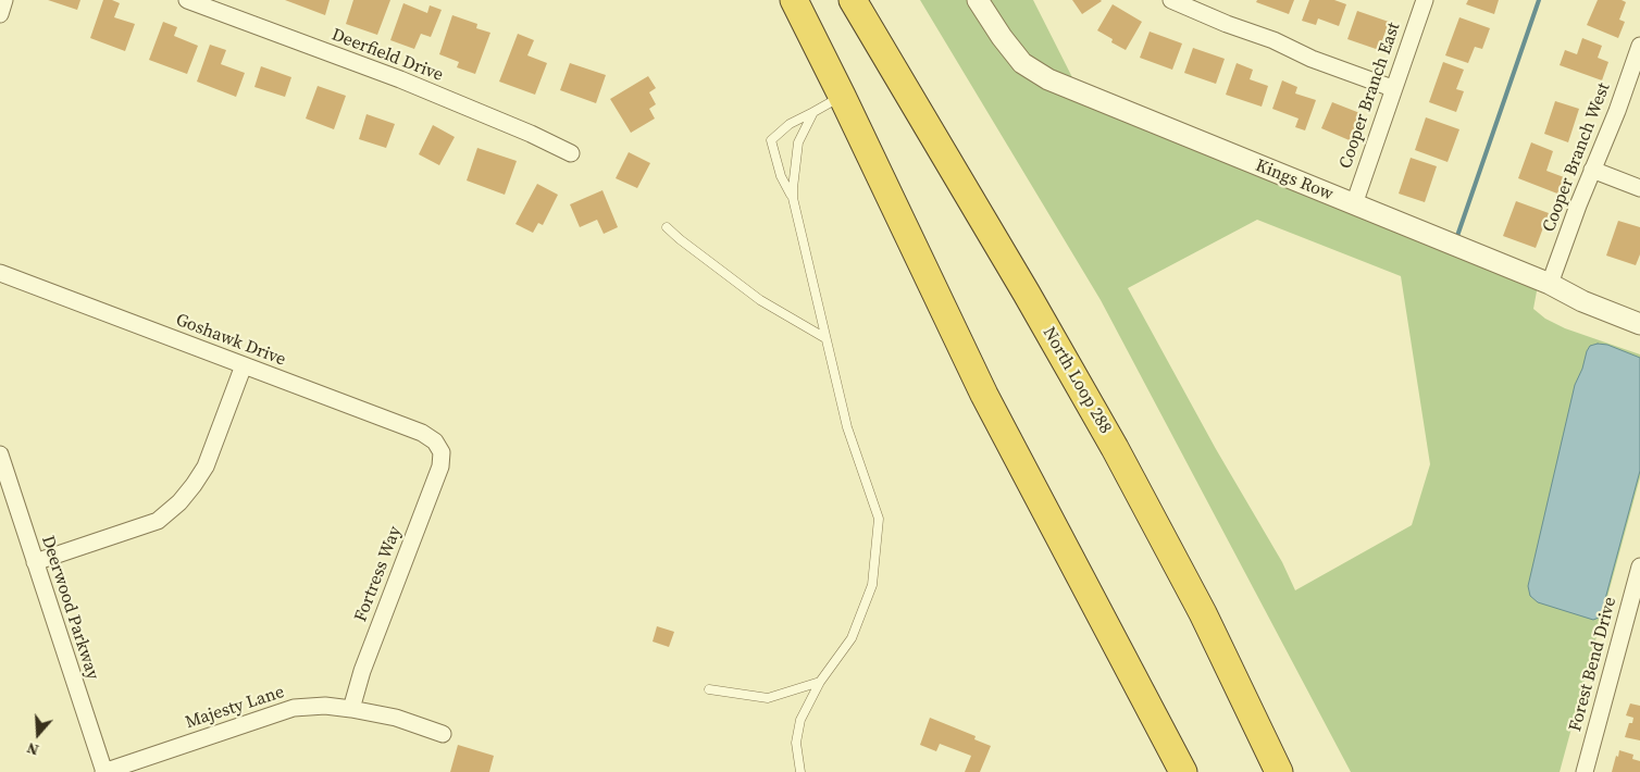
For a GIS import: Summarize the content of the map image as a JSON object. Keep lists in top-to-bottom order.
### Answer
{
  "streets": {
    "highway": ["North Loop 288"],
    "street": [
      "Deerfield Drive",
      "Cooper Branch East",
      "Cooper Branch West",
      "Kings Row",
      "Goshawk Drive",
      "Fortress Way",
      "Deerwood Parkway",
      "Forest Bend Drive",
      "Majesty Lane"
    ]
  },
  "crossings": [
    ["Cooper Branch East", "Kings Row"],
    ["Cooper Branch West", "Kings Row"],
    ["Goshawk Drive", "Fortress Way"],
    ["Fortress Way", "Majesty Lane"],
    ["Deerwood Parkway", "Majesty Lane"]
  ],
  "north": "bottom"
}
